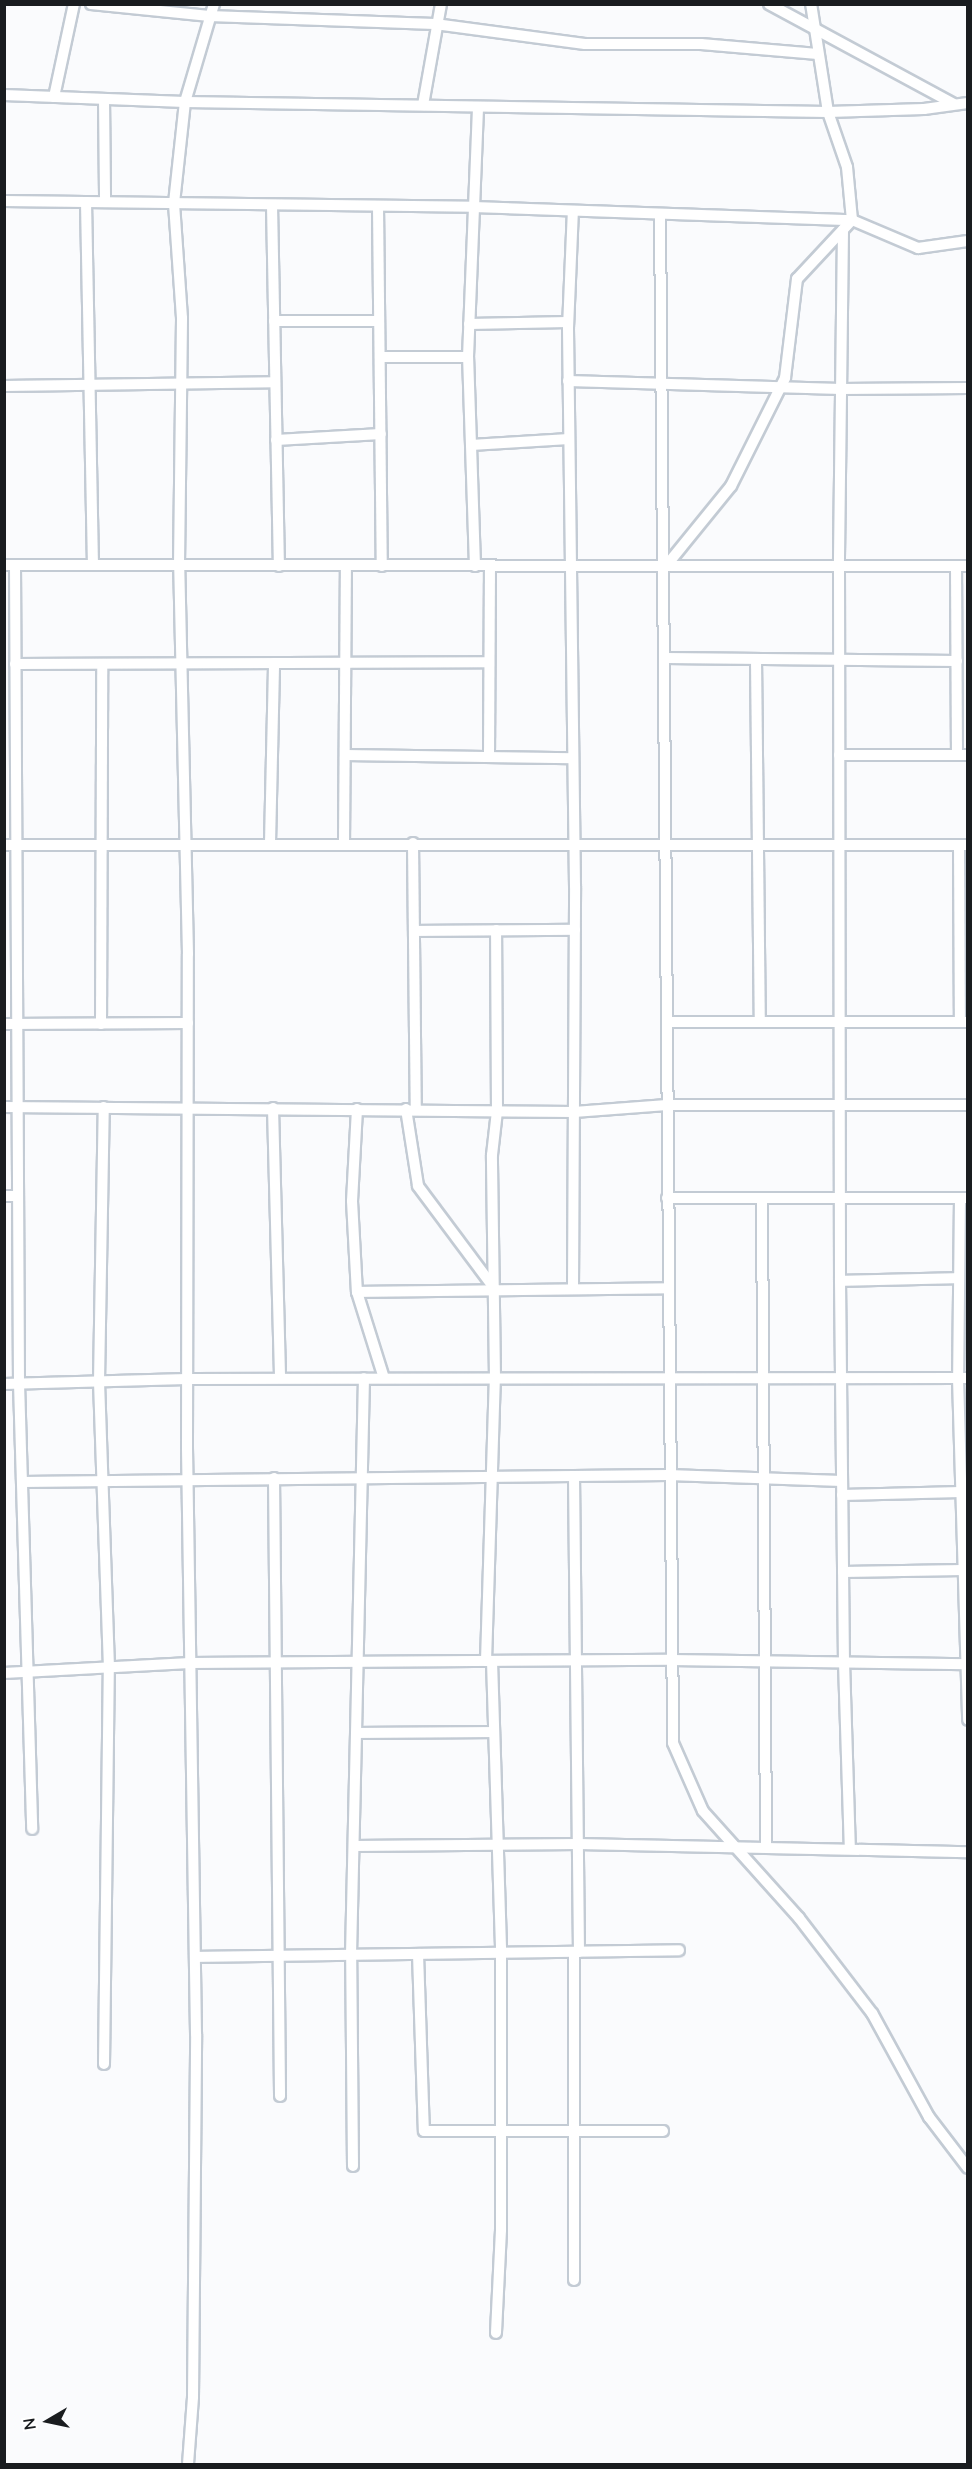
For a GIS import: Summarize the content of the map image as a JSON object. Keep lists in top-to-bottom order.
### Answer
{
  "north": "left"
}
